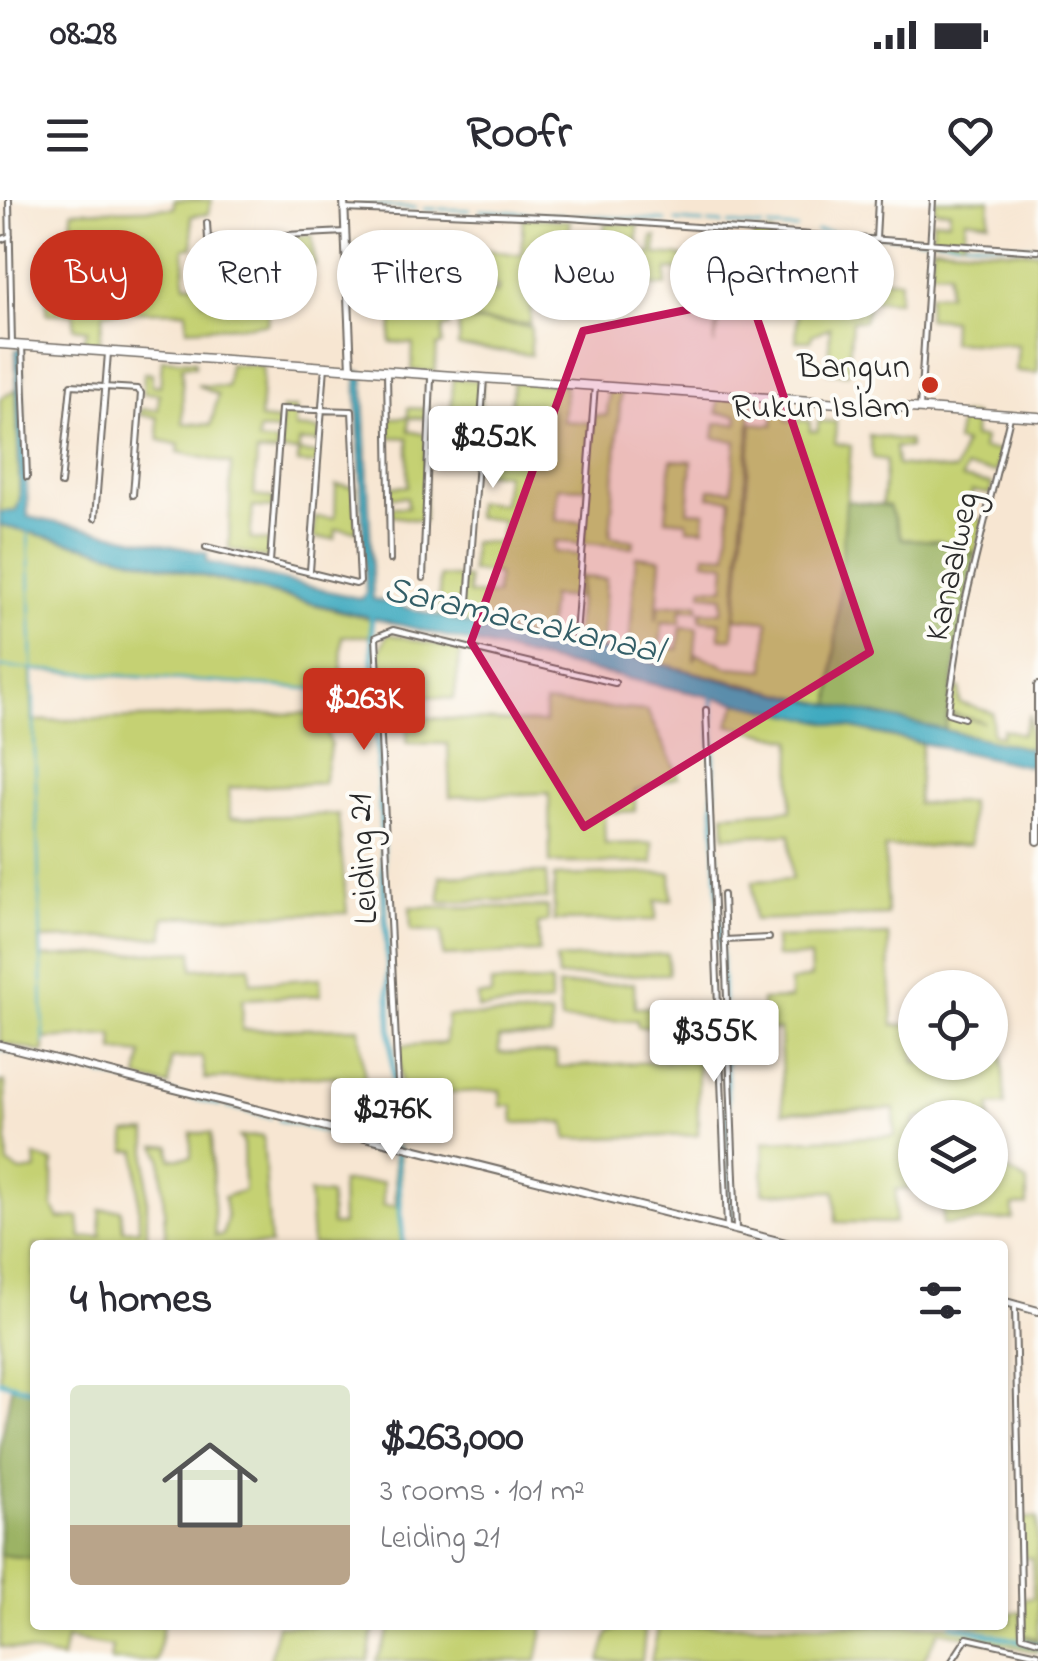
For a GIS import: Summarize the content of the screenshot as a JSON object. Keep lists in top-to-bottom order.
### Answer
{
  "streets": {
    "street": ["Kanaalweg", "Leiding 21"]
  },
  "water": ["Saramaccakanaal"],
  "places": ["Bangun Rukun Islam"],
  "page": {
    "status": "08:28",
    "header": "Roofr",
    "chip": [
      "Buy",
      "Rent",
      "Filters",
      "New",
      "Apartment"
    ],
    "price": [
      "$252K",
      "$263K",
      "$355K",
      "$276K"
    ],
    "heading": "4 homes",
    "list": [
      {
        "name": "$263,000",
        "note": "3 rooms · 101 m² · Leiding 21"
      }
    ]
  }
}
